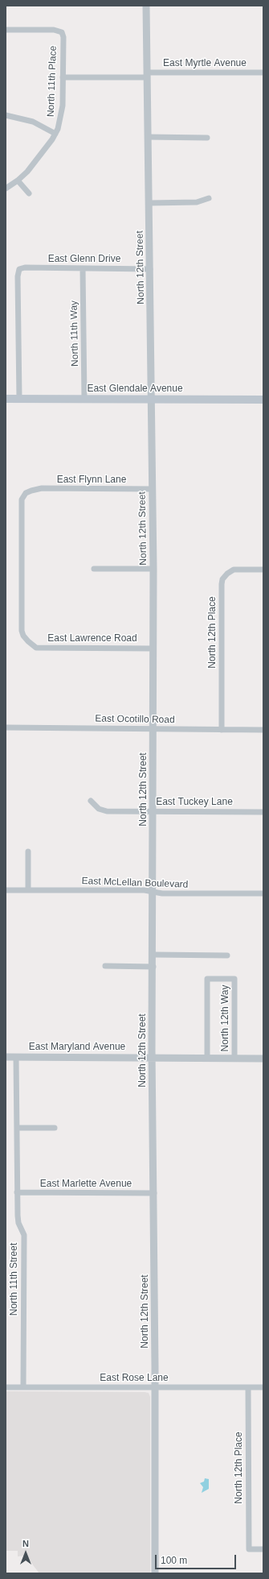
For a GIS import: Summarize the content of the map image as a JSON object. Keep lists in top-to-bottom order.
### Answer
{
  "streets": {
    "main road": ["East Glendale Avenue"],
    "street": [
      "East Myrtle Avenue",
      "North 11th Place",
      "East Glenn Drive",
      "North 12th Street",
      "North 11th Way",
      "East Flynn Lane",
      "North 12th Place",
      "East Lawrence Road",
      "East Ocotillo Road",
      "East Tuckey Lane",
      "East McLellan Boulevard",
      "North 12th Way",
      "East Maryland Avenue",
      "East Marlette Avenue",
      "North 11th Street",
      "East Rose Lane"
    ]
  },
  "crossings": [
    ["East Myrtle Avenue", "North 11th Place"],
    ["East Myrtle Avenue", "North 12th Street"],
    ["East Glenn Drive", "North 12th Street"],
    ["East Glenn Drive", "North 11th Way"],
    ["East Glenn Drive", "East Glendale Avenue"],
    ["North 12th Street", "East Glendale Avenue"],
    ["North 12th Street", "East Flynn Lane"],
    ["North 12th Street", "East Lawrence Road"],
    ["North 12th Street", "East Ocotillo Road"],
    ["North 12th Street", "East Tuckey Lane"],
    ["North 12th Street", "East McLellan Boulevard"],
    ["North 12th Street", "East Maryland Avenue"],
    ["North 12th Street", "East Marlette Avenue"],
    ["North 12th Street", "East Rose Lane"],
    ["North 11th Way", "East Glendale Avenue"],
    ["East Flynn Lane", "East Lawrence Road"],
    ["North 12th Place", "East Ocotillo Road"],
    ["North 12th Place", "East Rose Lane"],
    ["North 12th Way", "East Maryland Avenue"],
    ["East Maryland Avenue", "North 11th Street"],
    ["East Marlette Avenue", "North 11th Street"],
    ["North 11th Street", "East Rose Lane"]
  ],
  "scale_bar": "100 m",
  "north": "top"
}
